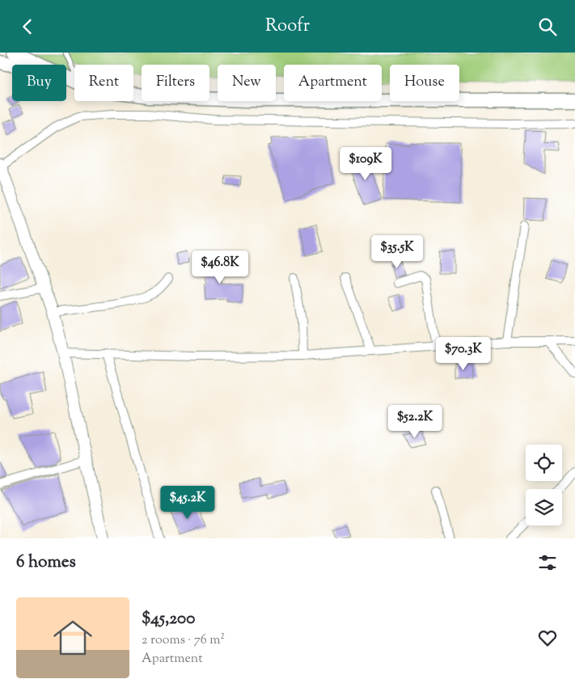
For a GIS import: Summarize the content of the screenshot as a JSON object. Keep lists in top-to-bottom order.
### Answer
{
  "page": {
    "header": "Roofr",
    "chip": [
      "Buy",
      "Rent",
      "Filters",
      "New",
      "Apartment",
      "House"
    ],
    "price": [
      "$109K",
      "$35.5K",
      "$46.8K",
      "$70.3K",
      "$52.2K",
      "$45.2K"
    ],
    "heading": "6 homes",
    "list": [
      {
        "name": "$45,200",
        "note": "2 rooms · 76 m² · Apartment"
      }
    ]
  }
}
